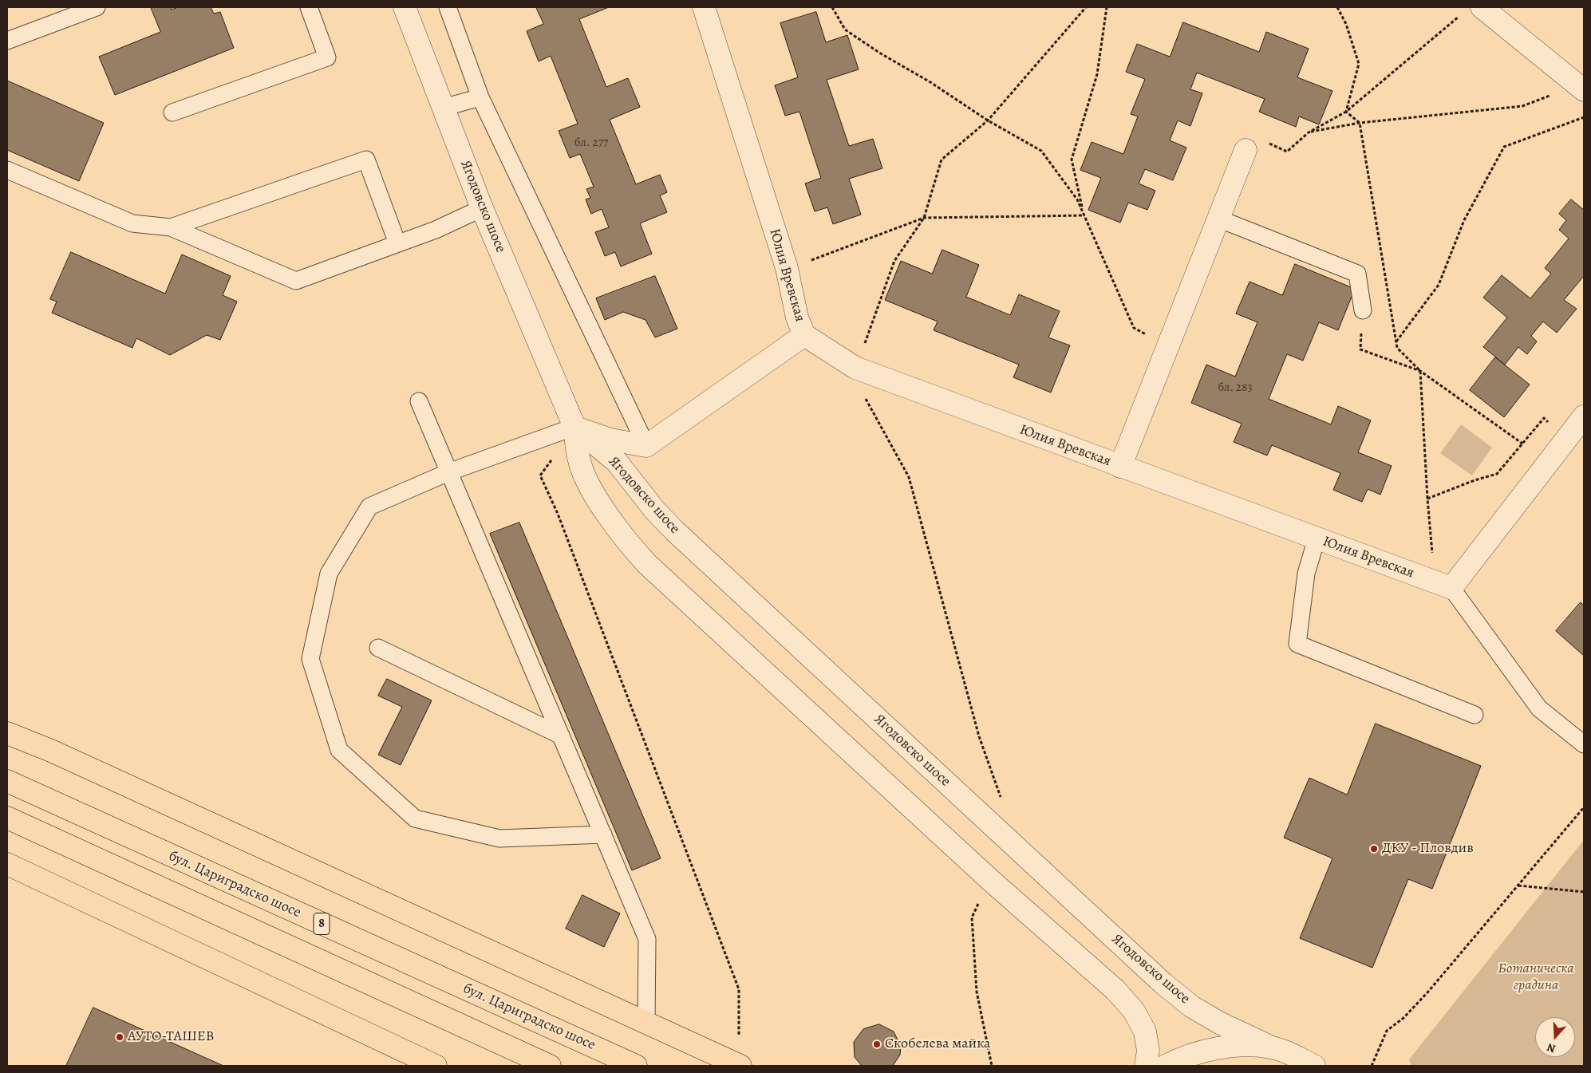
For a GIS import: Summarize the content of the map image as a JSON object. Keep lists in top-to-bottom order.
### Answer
{
  "streets": {
    "main road": ["бул. Цариградско шосе", "8"],
    "street": ["Ягодовско шосе", "Юлия Вревская"]
  },
  "parks": ["Ботаническа градина"],
  "places": ["ДКУ - Пловдив", "АУТО-ТАШЕВ", "Скобелева майка"],
  "house_numbers": ["бл. 277", "бл. 283"],
  "north": "bottom"
}
